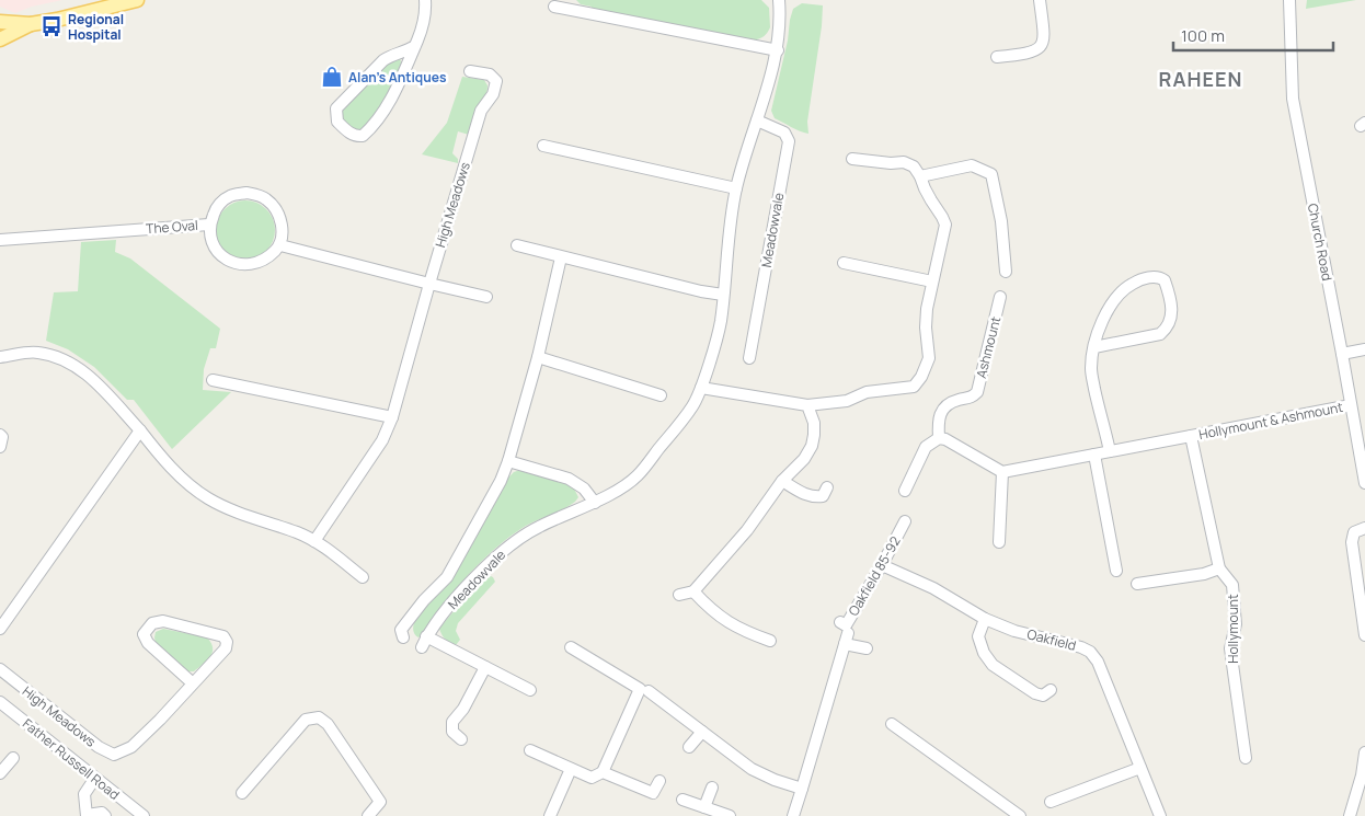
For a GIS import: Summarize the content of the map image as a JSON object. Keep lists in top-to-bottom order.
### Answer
{
  "streets": {
    "street": [
      "High Meadows",
      "The Oval",
      "Meadowvale",
      "Church Road",
      "Ashmount",
      "Hollymount & Ashmount",
      "Oakfield 85-92",
      "Hollymount",
      "Oakfield",
      "Father Russell Road"
    ]
  },
  "crossings": [
    ["Church Road", "Hollymount & Ashmount"],
    ["Hollymount & Ashmount", "Hollymount"],
    ["Oakfield 85-92", "Oakfield"]
  ],
  "districts": ["RAHEEN"],
  "places": {
    "bus stop": ["Regional Hospital"],
    "shop": ["Alan's Antiques"]
  },
  "scale_bar": "100 m"
}
